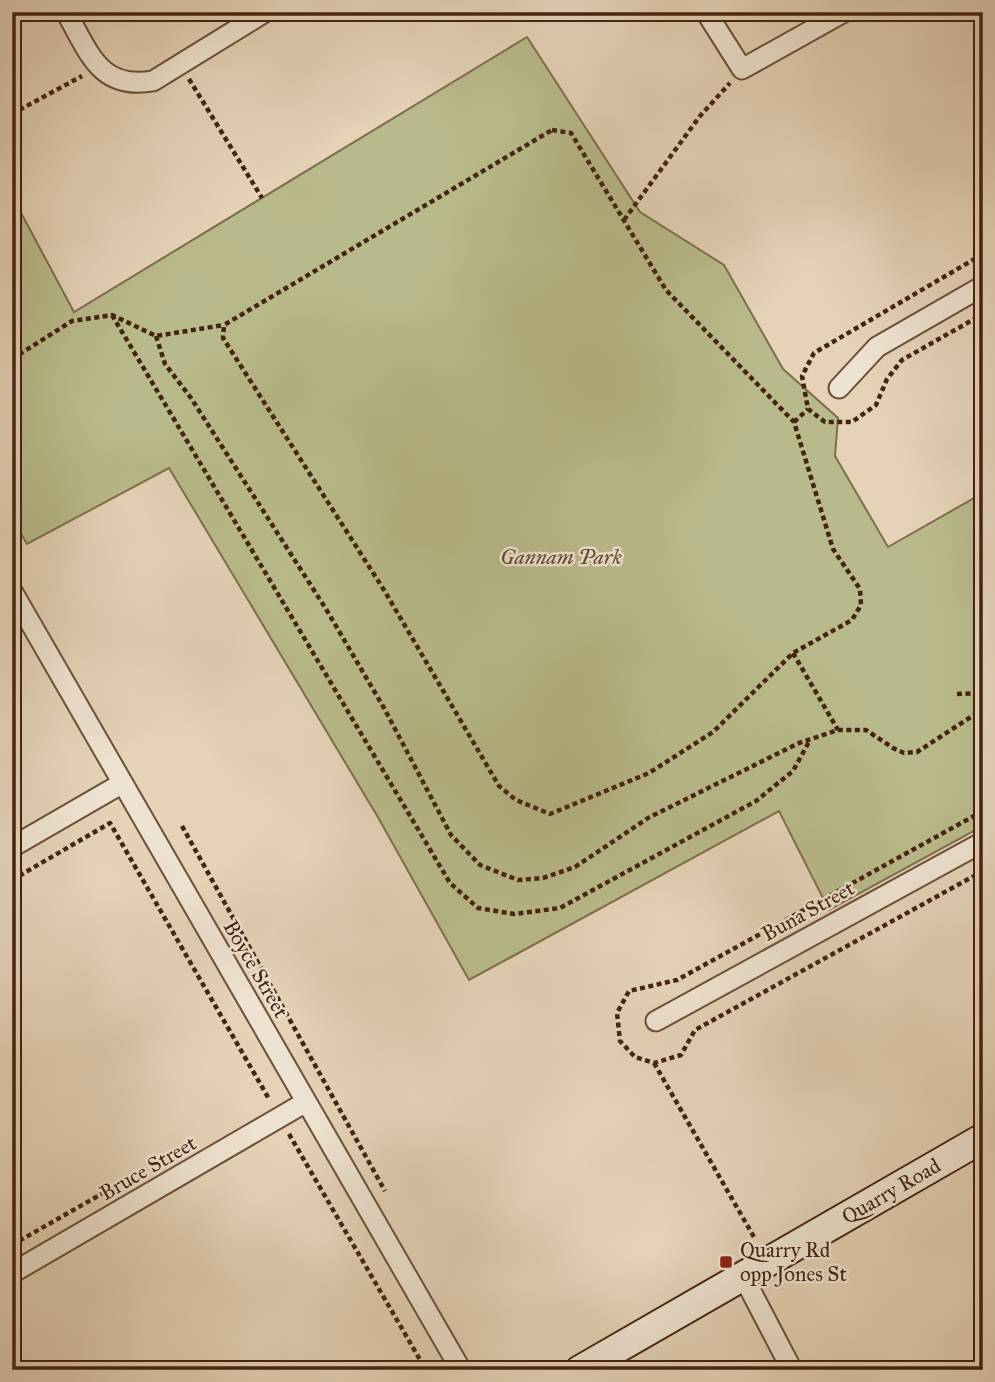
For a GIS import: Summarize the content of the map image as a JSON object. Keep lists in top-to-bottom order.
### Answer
{
  "streets": {
    "street": [
      "Buna Street",
      "Boyce Street",
      "Bruce Street",
      "Quarry Road"
    ]
  },
  "crossings": [
    ["Boyce Street", "Bruce Street"]
  ],
  "parks": ["Gannam Park"],
  "places": {
    "transit": ["Quarry Rd opp Jones St"]
  }
}
